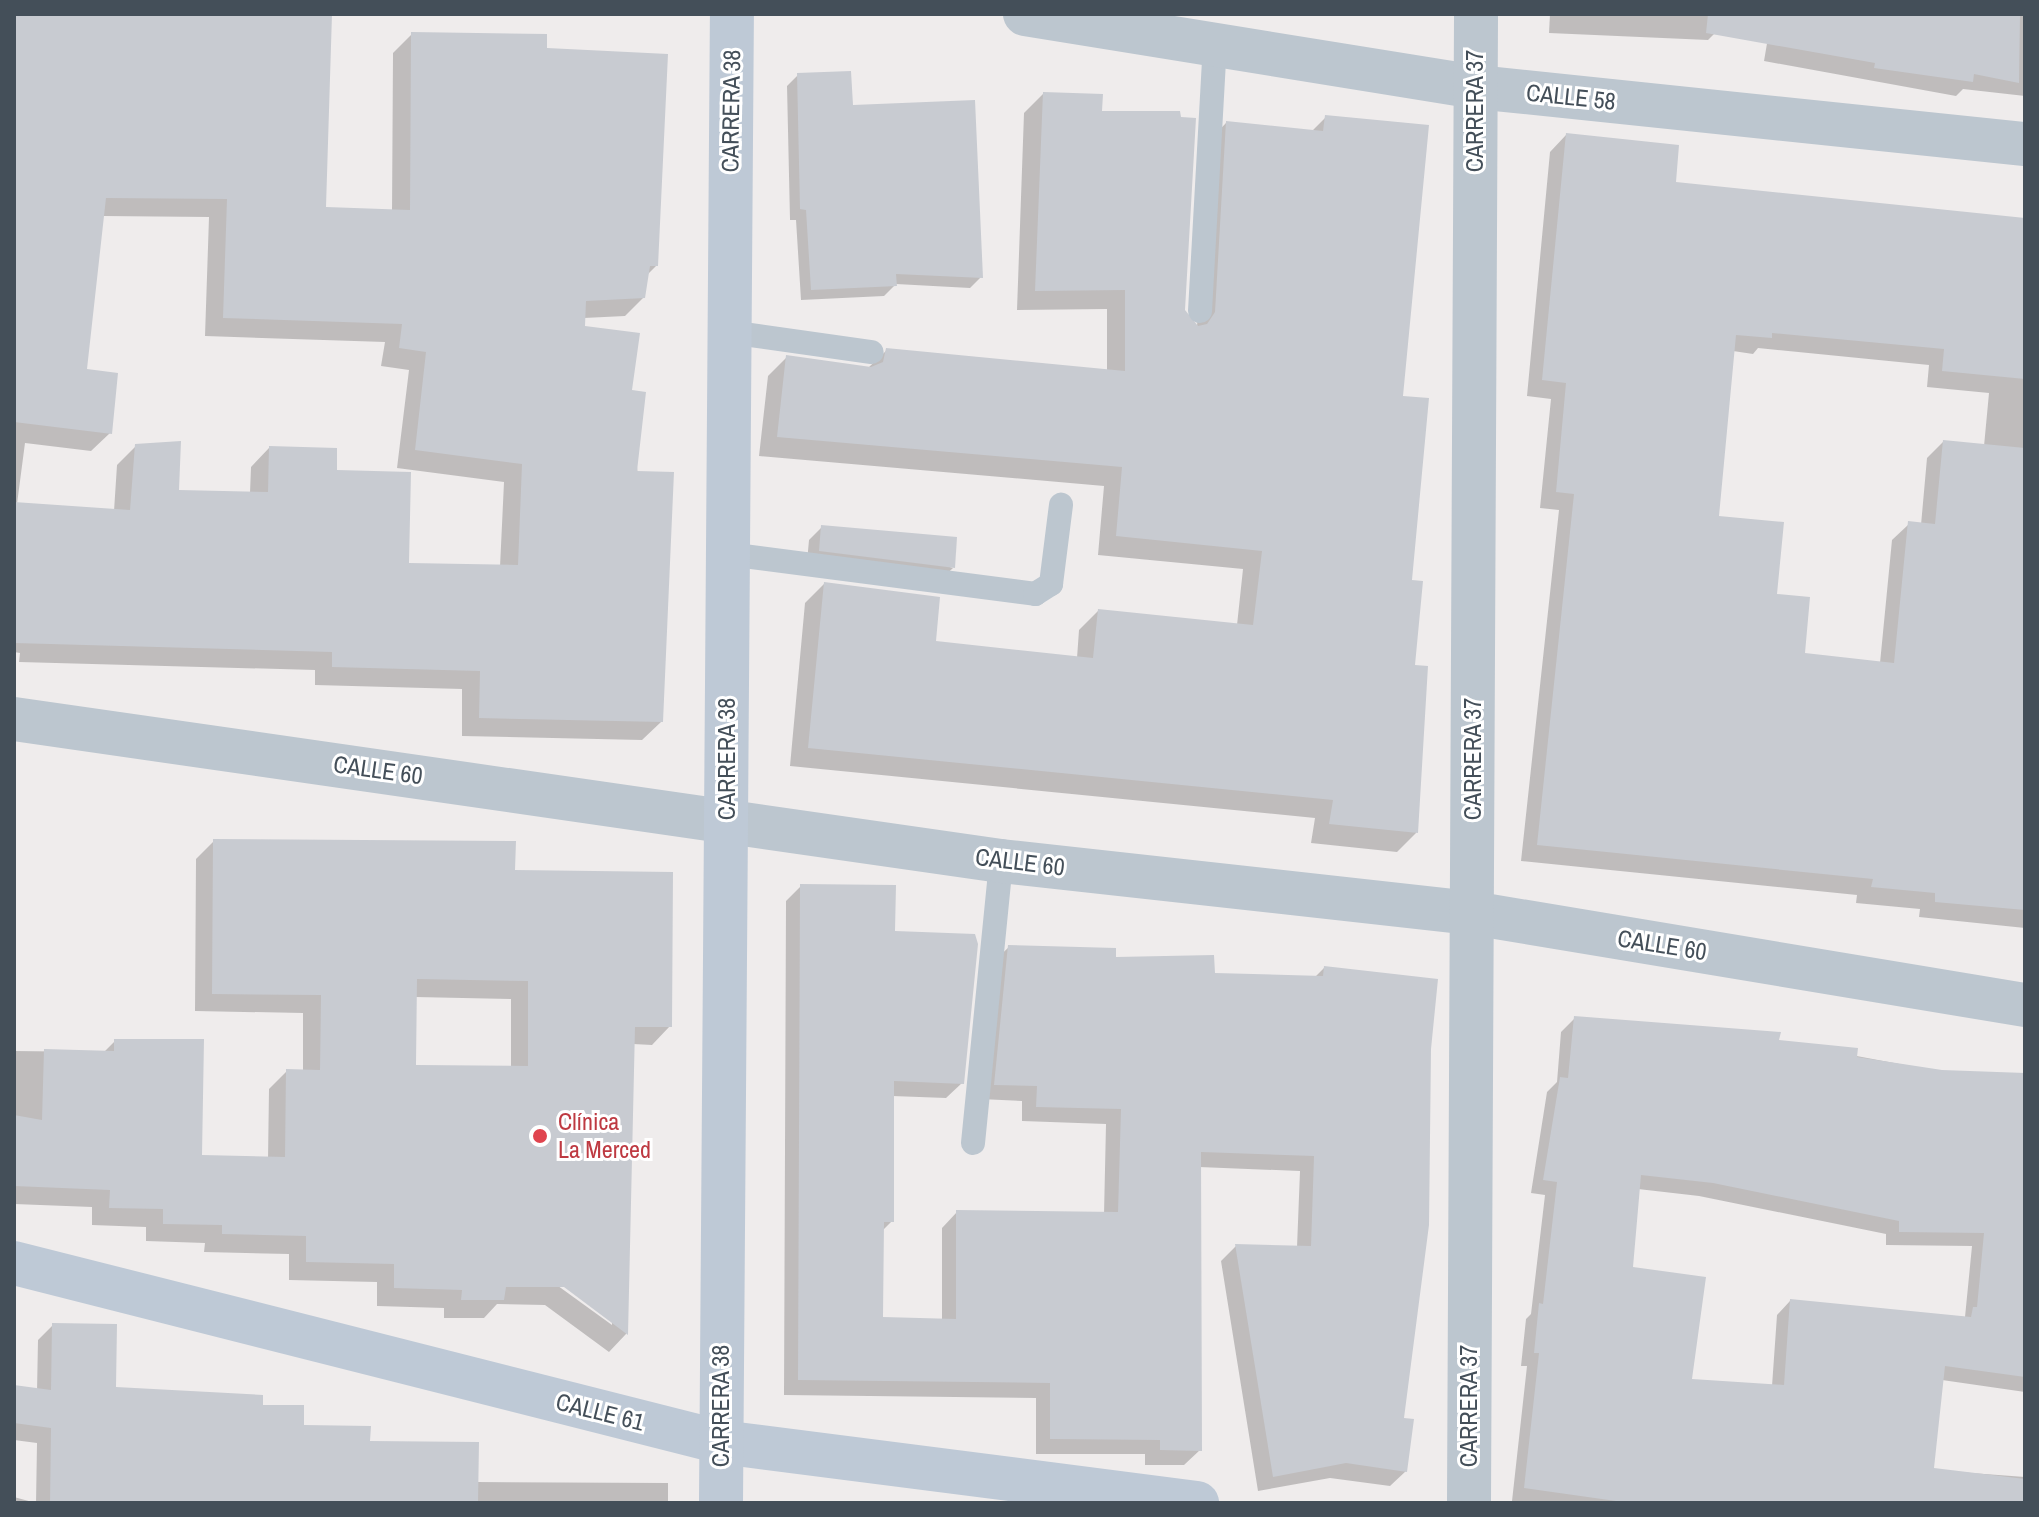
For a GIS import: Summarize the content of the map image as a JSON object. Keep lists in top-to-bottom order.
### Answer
{
  "streets": {
    "main road": ["CARRERA 38", "CALLE 61"],
    "street": ["CALLE 58", "CARRERA 37", "CALLE 60"]
  },
  "crossings": [
    ["CALLE 58", "CARRERA 37"],
    ["CARRERA 38", "CALLE 60"],
    ["CARRERA 38", "CALLE 61"],
    ["CARRERA 37", "CALLE 60"]
  ],
  "places": ["Clínica La Merced"]
}
